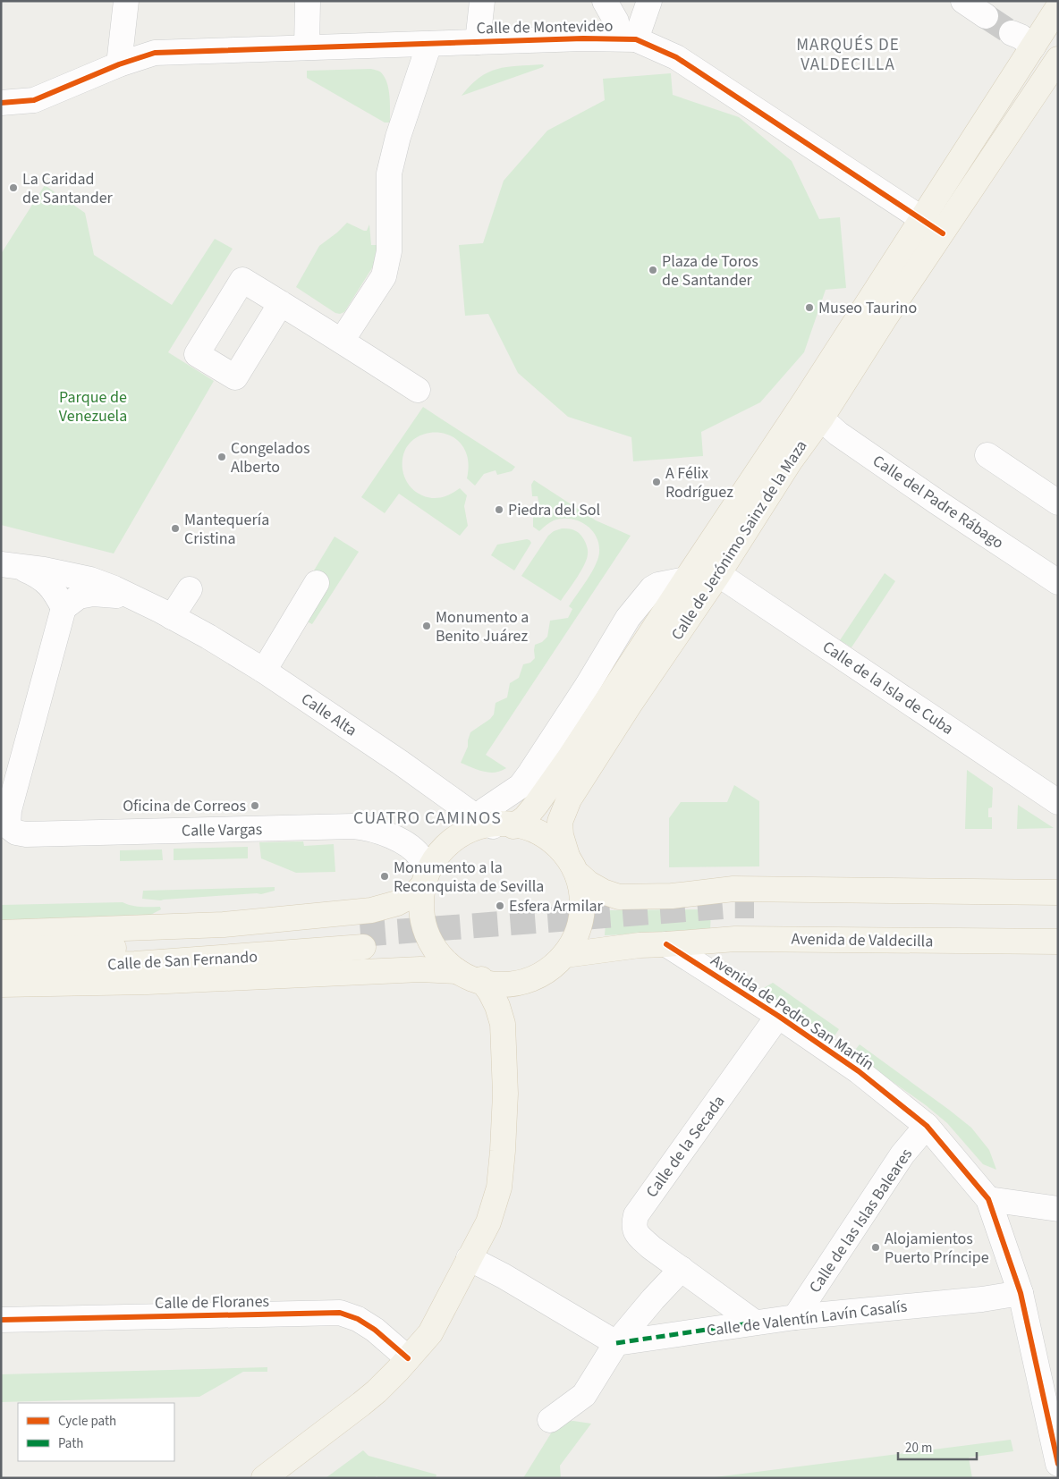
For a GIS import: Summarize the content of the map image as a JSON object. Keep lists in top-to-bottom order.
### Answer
{
  "streets": {
    "main road": ["Calle de Jerónimo Sainz de la Maza", "Avenida de Valdecilla", "Calle de San Fernando"],
    "street": [
      "Calle de Montevideo",
      "Calle del Padre Rábago",
      "Calle de la Isla de Cuba",
      "Calle Alta",
      "Calle Vargas",
      "Avenida de Pedro San Martín",
      "Calle de la Secada",
      "Calle de las Islas Baleares",
      "Calle de Floranes",
      "Calle de Valentín Lavín Casalís"
    ]
  },
  "crossings": [
    ["Calle de Montevideo", "Calle de Jerónimo Sainz de la Maza"],
    ["Calle del Padre Rábago", "Calle de Jerónimo Sainz de la Maza"],
    ["Calle de Jerónimo Sainz de la Maza", "Calle de la Isla de Cuba"],
    ["Calle de Jerónimo Sainz de la Maza", "Calle Alta"],
    ["Calle de Jerónimo Sainz de la Maza", "Avenida de Valdecilla"],
    ["Avenida de Valdecilla", "Avenida de Pedro San Martín"],
    ["Avenida de Pedro San Martín", "Calle de la Secada"],
    ["Avenida de Pedro San Martín", "Calle de las Islas Baleares"],
    ["Avenida de Pedro San Martín", "Calle de Valentín Lavín Casalís"],
    ["Calle de la Secada", "Calle de Valentín Lavín Casalís"],
    ["Calle de las Islas Baleares", "Calle de Valentín Lavín Casalís"]
  ],
  "districts": ["MARQUÉS DE VALDECILLA", "CUATRO CAMINOS"],
  "parks": ["Parque de Venezuela"],
  "places": [
    "La Caridad de Santander",
    "Plaza de Toros de Santander",
    "Museo Taurino",
    "Congelados Alberto",
    "A Félix Rodríguez",
    "Piedra del Sol",
    "Mantequería Cristina",
    "Monumento a Benito Juárez",
    "Oficina de Correos",
    "Monumento a la Reconquista de Sevilla",
    "Esfera Armilar",
    "Alojamientos Puerto Príncipe"
  ],
  "legend": ["Cycle path", "Path"],
  "scale_bar": "20 m"
}
